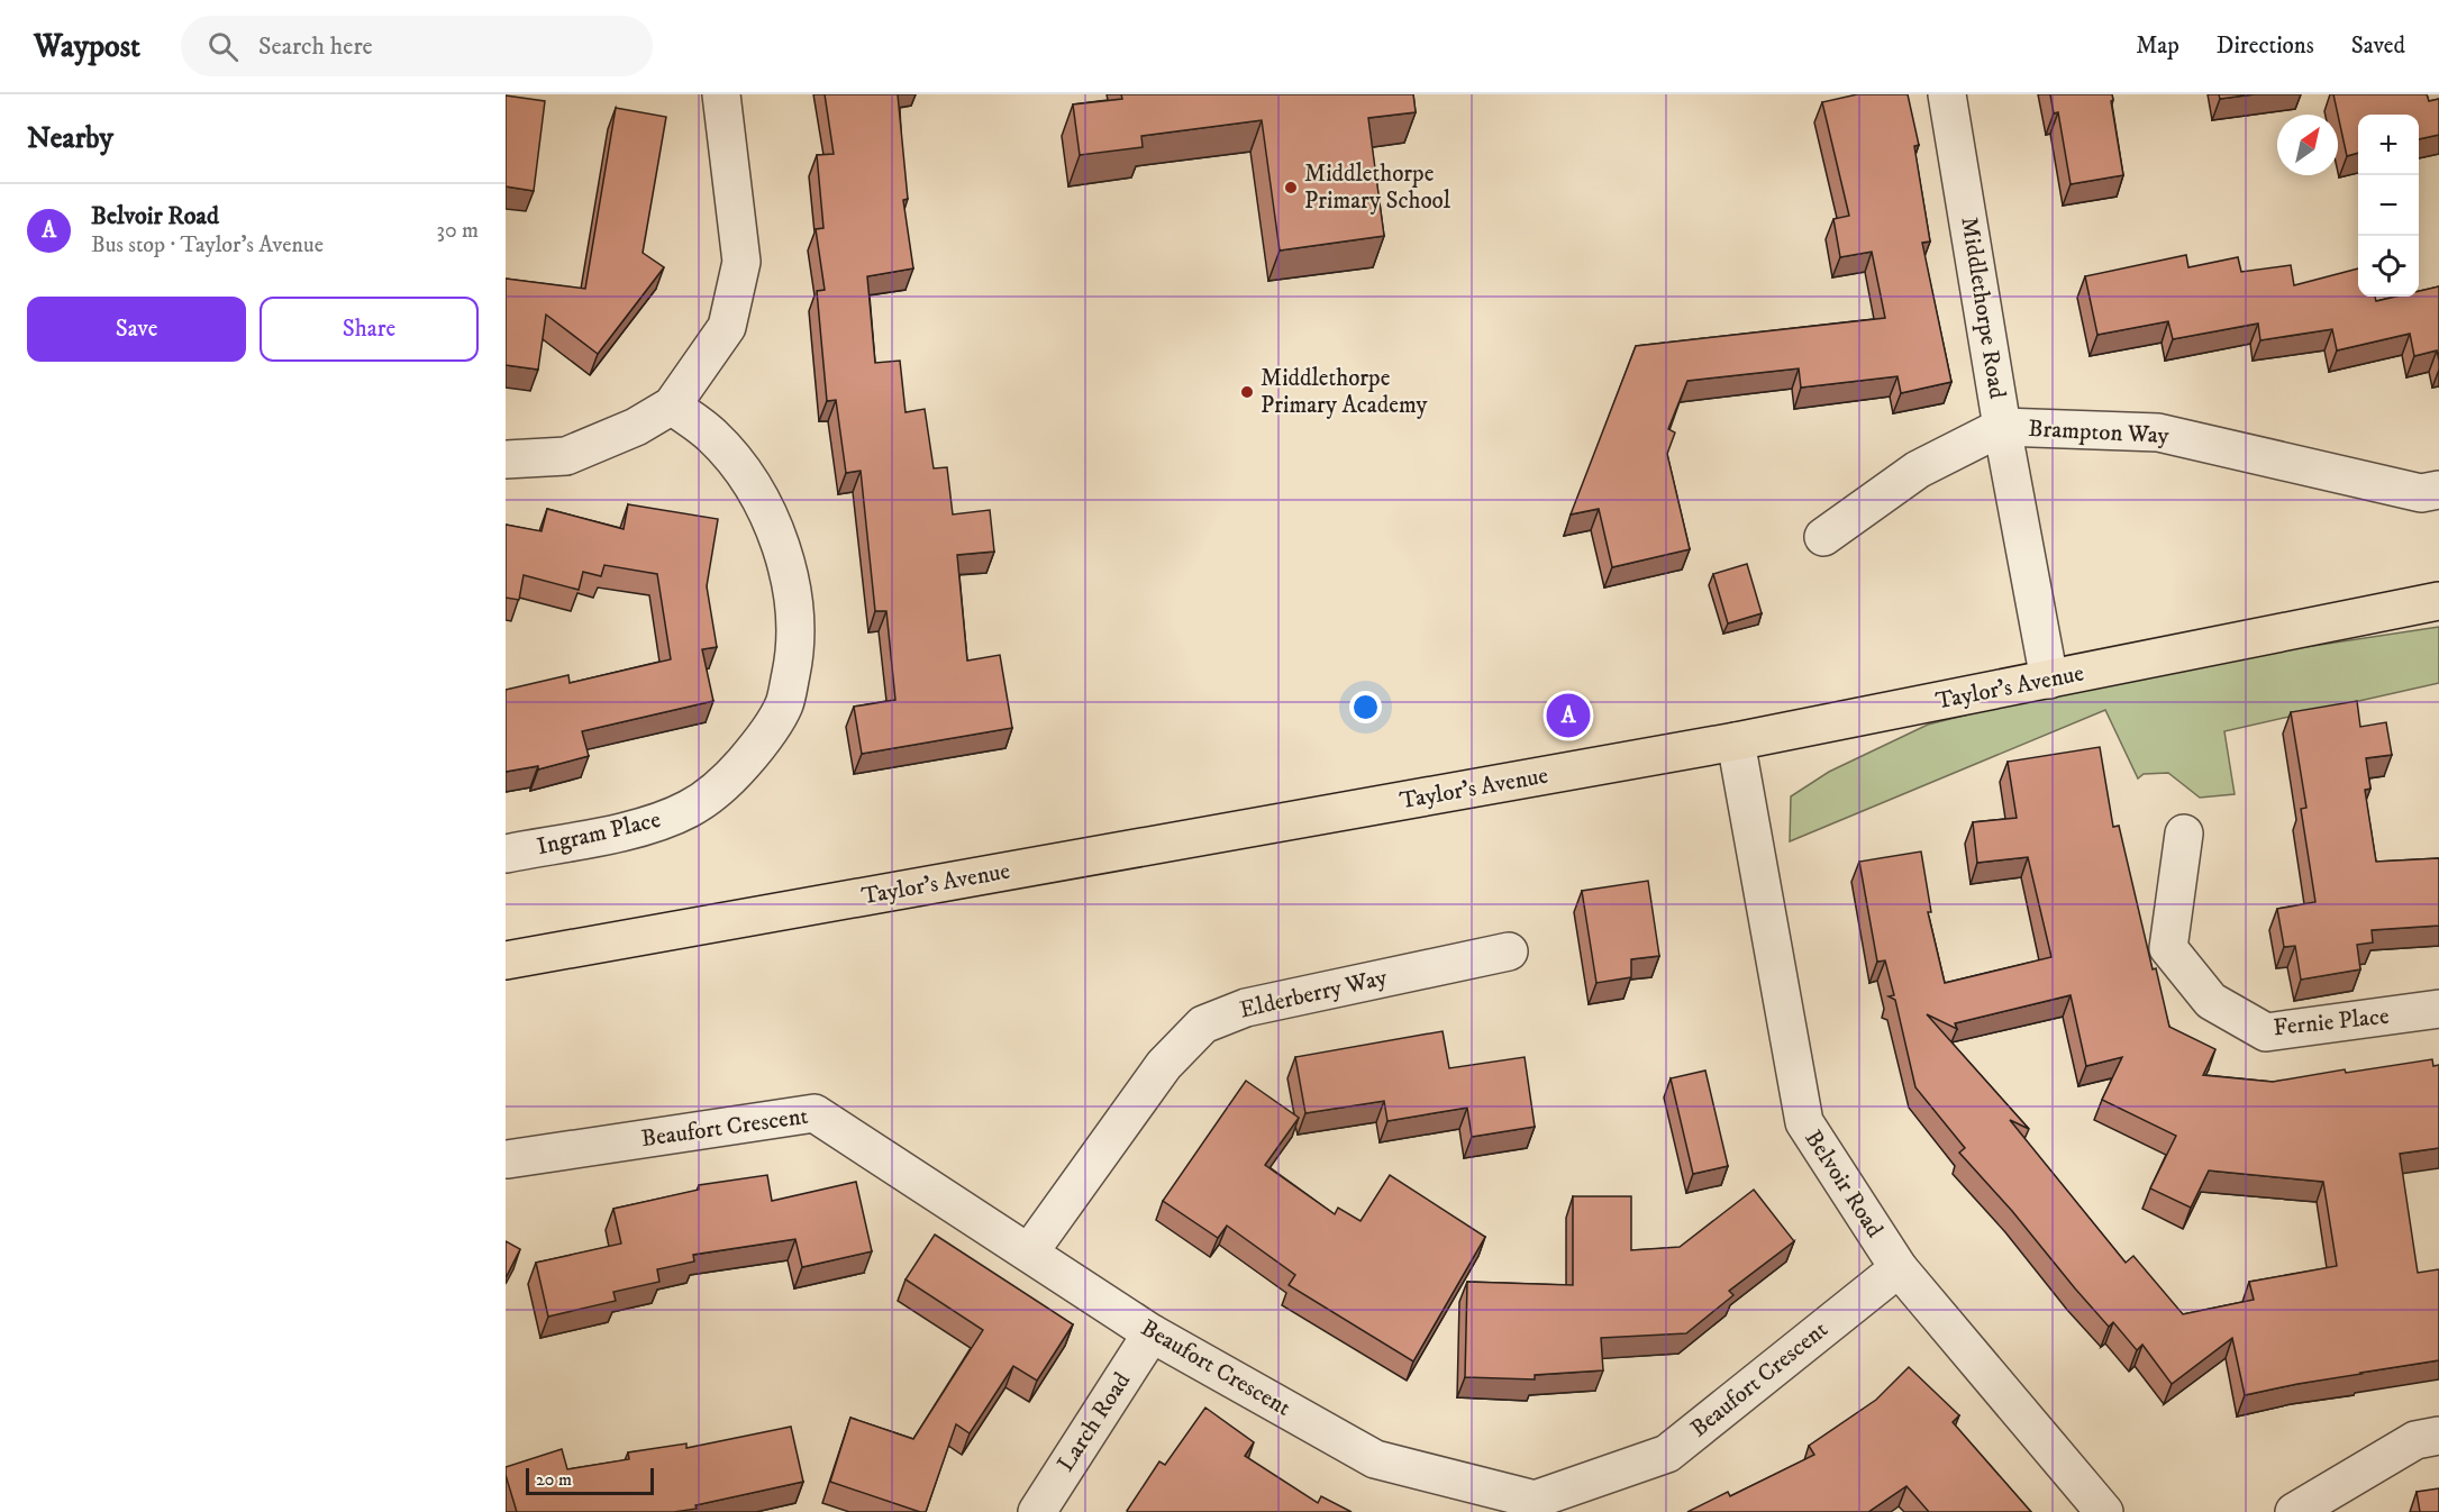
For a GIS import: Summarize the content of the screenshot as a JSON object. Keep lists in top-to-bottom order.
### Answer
{
  "streets": {
    "main road": ["Taylor's Avenue"],
    "street": [
      "Middlethorpe Road",
      "Brampton Way",
      "Ingram Place",
      "Elderberry Way",
      "Fernie Place",
      "Beaufort Crescent",
      "Belvoir Road",
      "Larch Road"
    ]
  },
  "crossings": [
    ["Middlethorpe Road", "Brampton Way"],
    ["Middlethorpe Road", "Taylor's Avenue"],
    ["Taylor's Avenue", "Belvoir Road"],
    ["Elderberry Way", "Beaufort Crescent"],
    ["Beaufort Crescent", "Belvoir Road"],
    ["Beaufort Crescent", "Larch Road"]
  ],
  "places": ["Middlethorpe Primary School", "Middlethorpe Primary Academy"],
  "scale_bar": "20 m",
  "north": "top right",
  "page": {
    "header": "Waypost",
    "search": "Search here",
    "nav": ["Map", "Directions", "Saved"],
    "heading": "Nearby",
    "map_buttons": ["+", "−"],
    "list": [
      {
        "mark": "A",
        "name": "Belvoir Road",
        "note": "Bus stop · Taylor's Avenue",
        "value": "30 m"
      }
    ],
    "buttons": ["Save", "Share"],
    "pins": "A",
    "scale": "20 m"
  }
}
